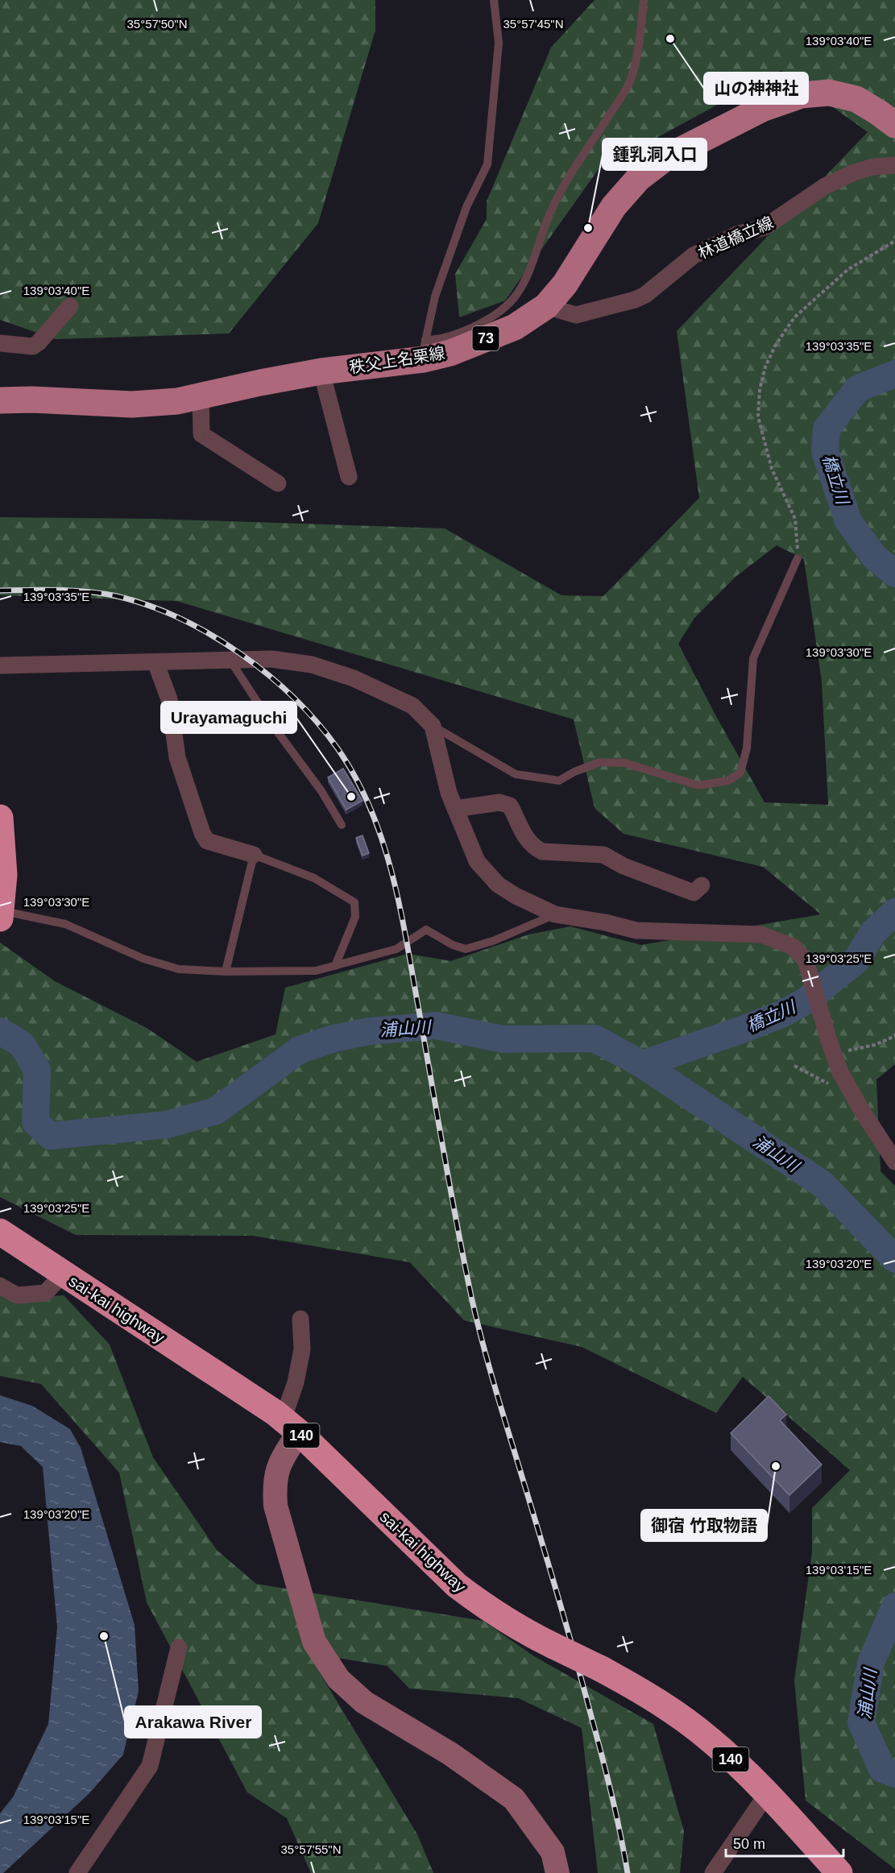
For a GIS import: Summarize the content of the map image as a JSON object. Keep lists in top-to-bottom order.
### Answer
{
  "streets": {
    "highway": ["sai-kai highway", "140"],
    "main road": ["73", "秩父上名栗線"],
    "street": ["林道橋立線"]
  },
  "crossings": [
    ["林道橋立線", "秩父上名栗線"]
  ],
  "water": ["橋立川", "浦山川"],
  "places": [
    "山の神神社",
    "鍾乳洞入口",
    "Urayamaguchi",
    "御宿 竹取物語",
    "Arakawa River"
  ],
  "scale_bar": "50 m",
  "coordinates": [
    "35°57'50\"N",
    "35°57'45\"N",
    "139°03'40\"E",
    "139°03'35\"E",
    "139°03'30\"E",
    "139°03'25\"E",
    "139°03'20\"E",
    "139°03'15\"E",
    "35°57'55\"N"
  ]
}
